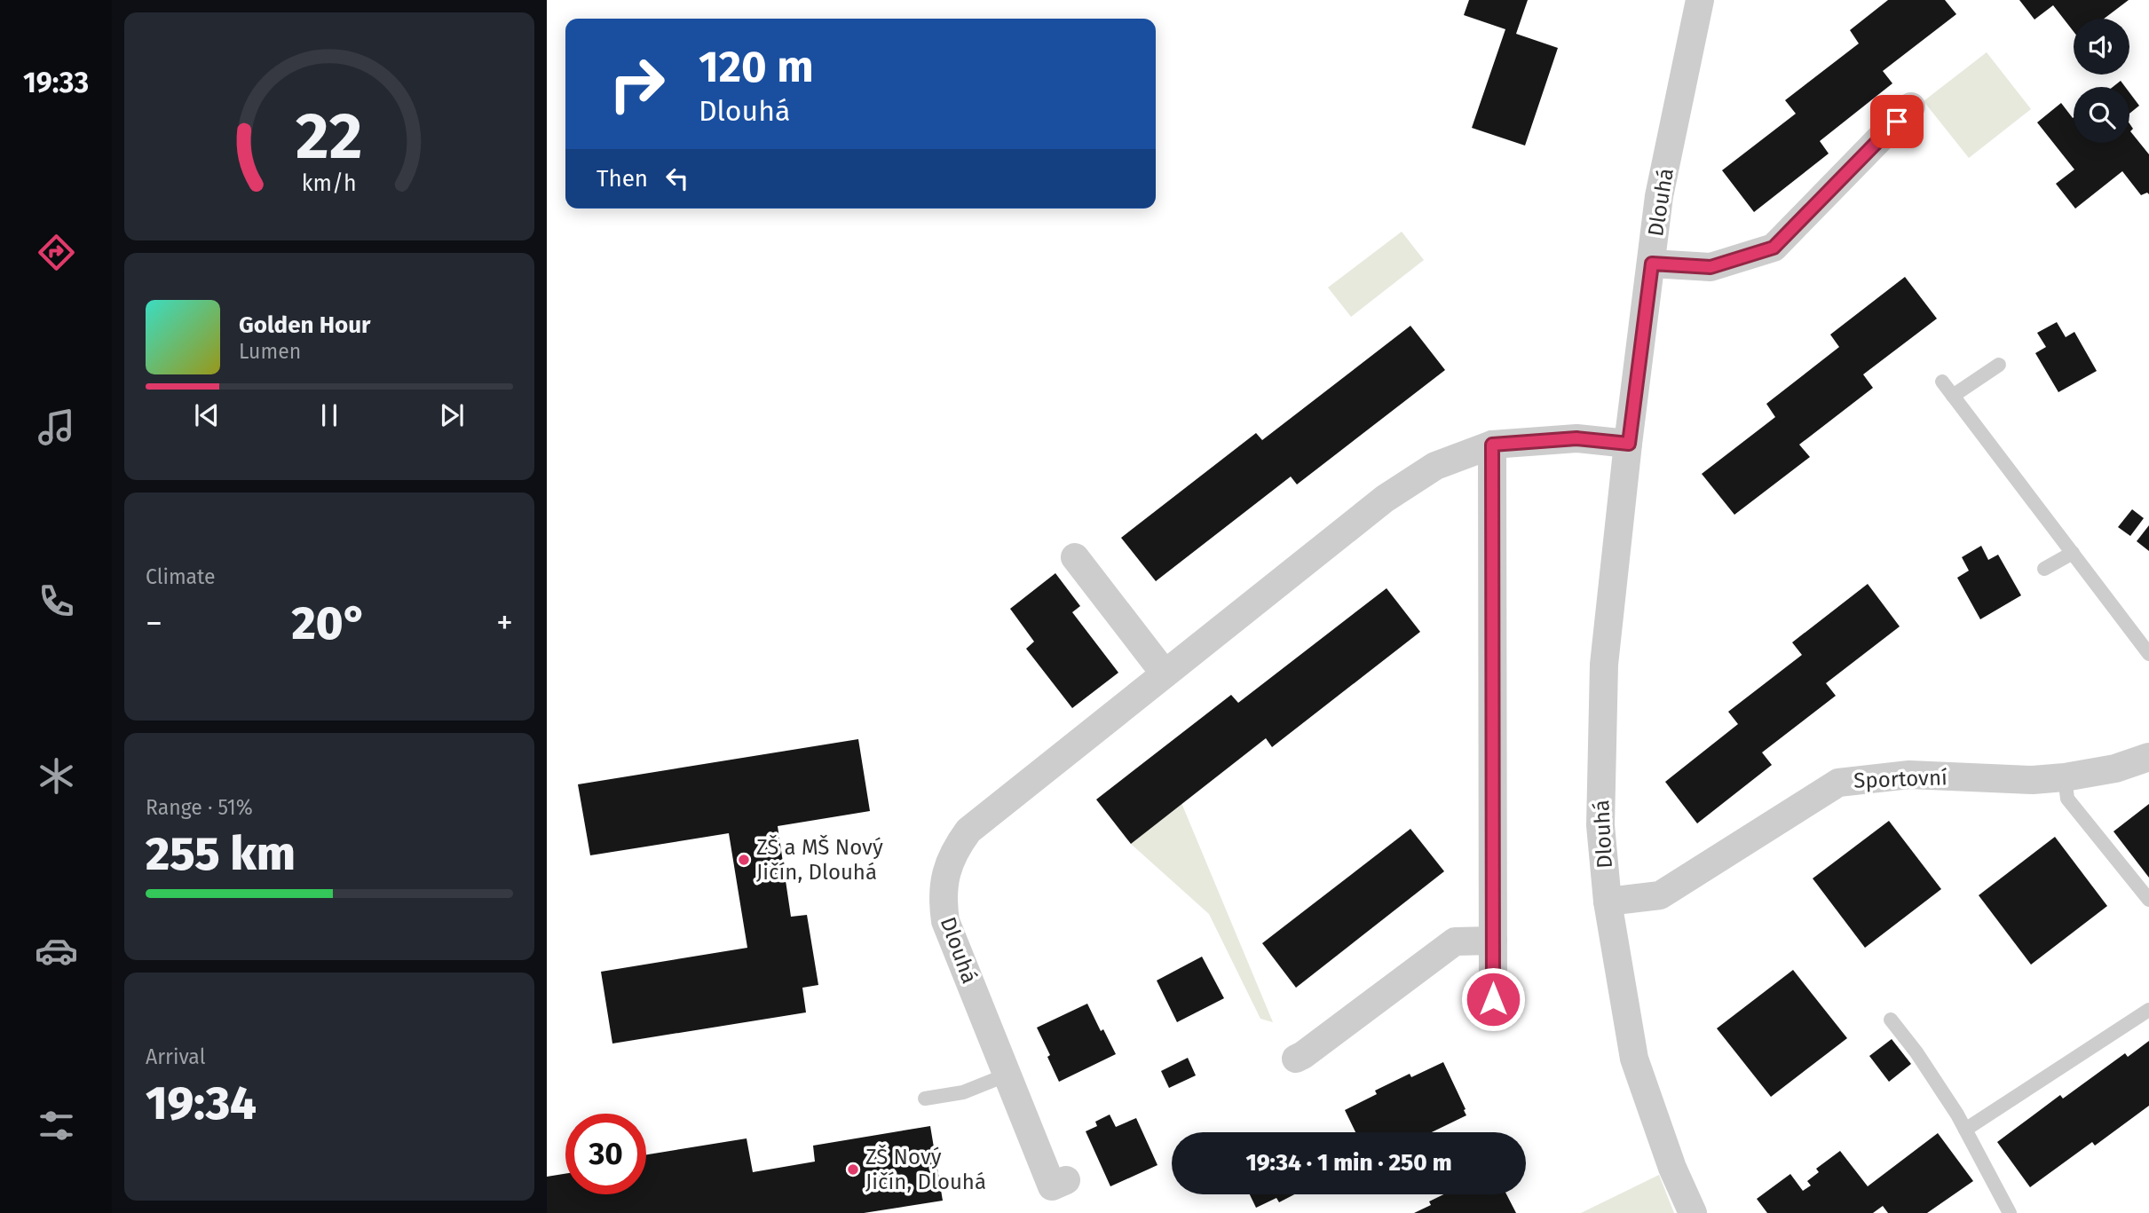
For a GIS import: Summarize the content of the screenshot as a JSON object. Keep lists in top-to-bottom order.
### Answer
{
  "streets": {
    "street": ["Dlouhá", "Sportovní"]
  },
  "crossings": [
    ["Dlouhá", "Sportovní"]
  ],
  "places": ["ZŠ a MŠ Nový Jičín, Dlouhá", "ZŠ Nový Jičín, Dlouhá"],
  "page": {
    "tabs": "19:33",
    "turn": ["120 m", "Dlouhá"],
    "then": "Then",
    "song": ["Golden Hour", "Lumen"],
    "tile": [
      "Climate",
      ["Range · 51%", "255 km"],
      ["Arrival", "19:34"]
    ],
    "heat": ["−", "20°", "+"],
    "limit": "30",
    "trip": "19:34 · 1 min · 250 m",
    "gauge": ["22", "km/h"]
  }
}
